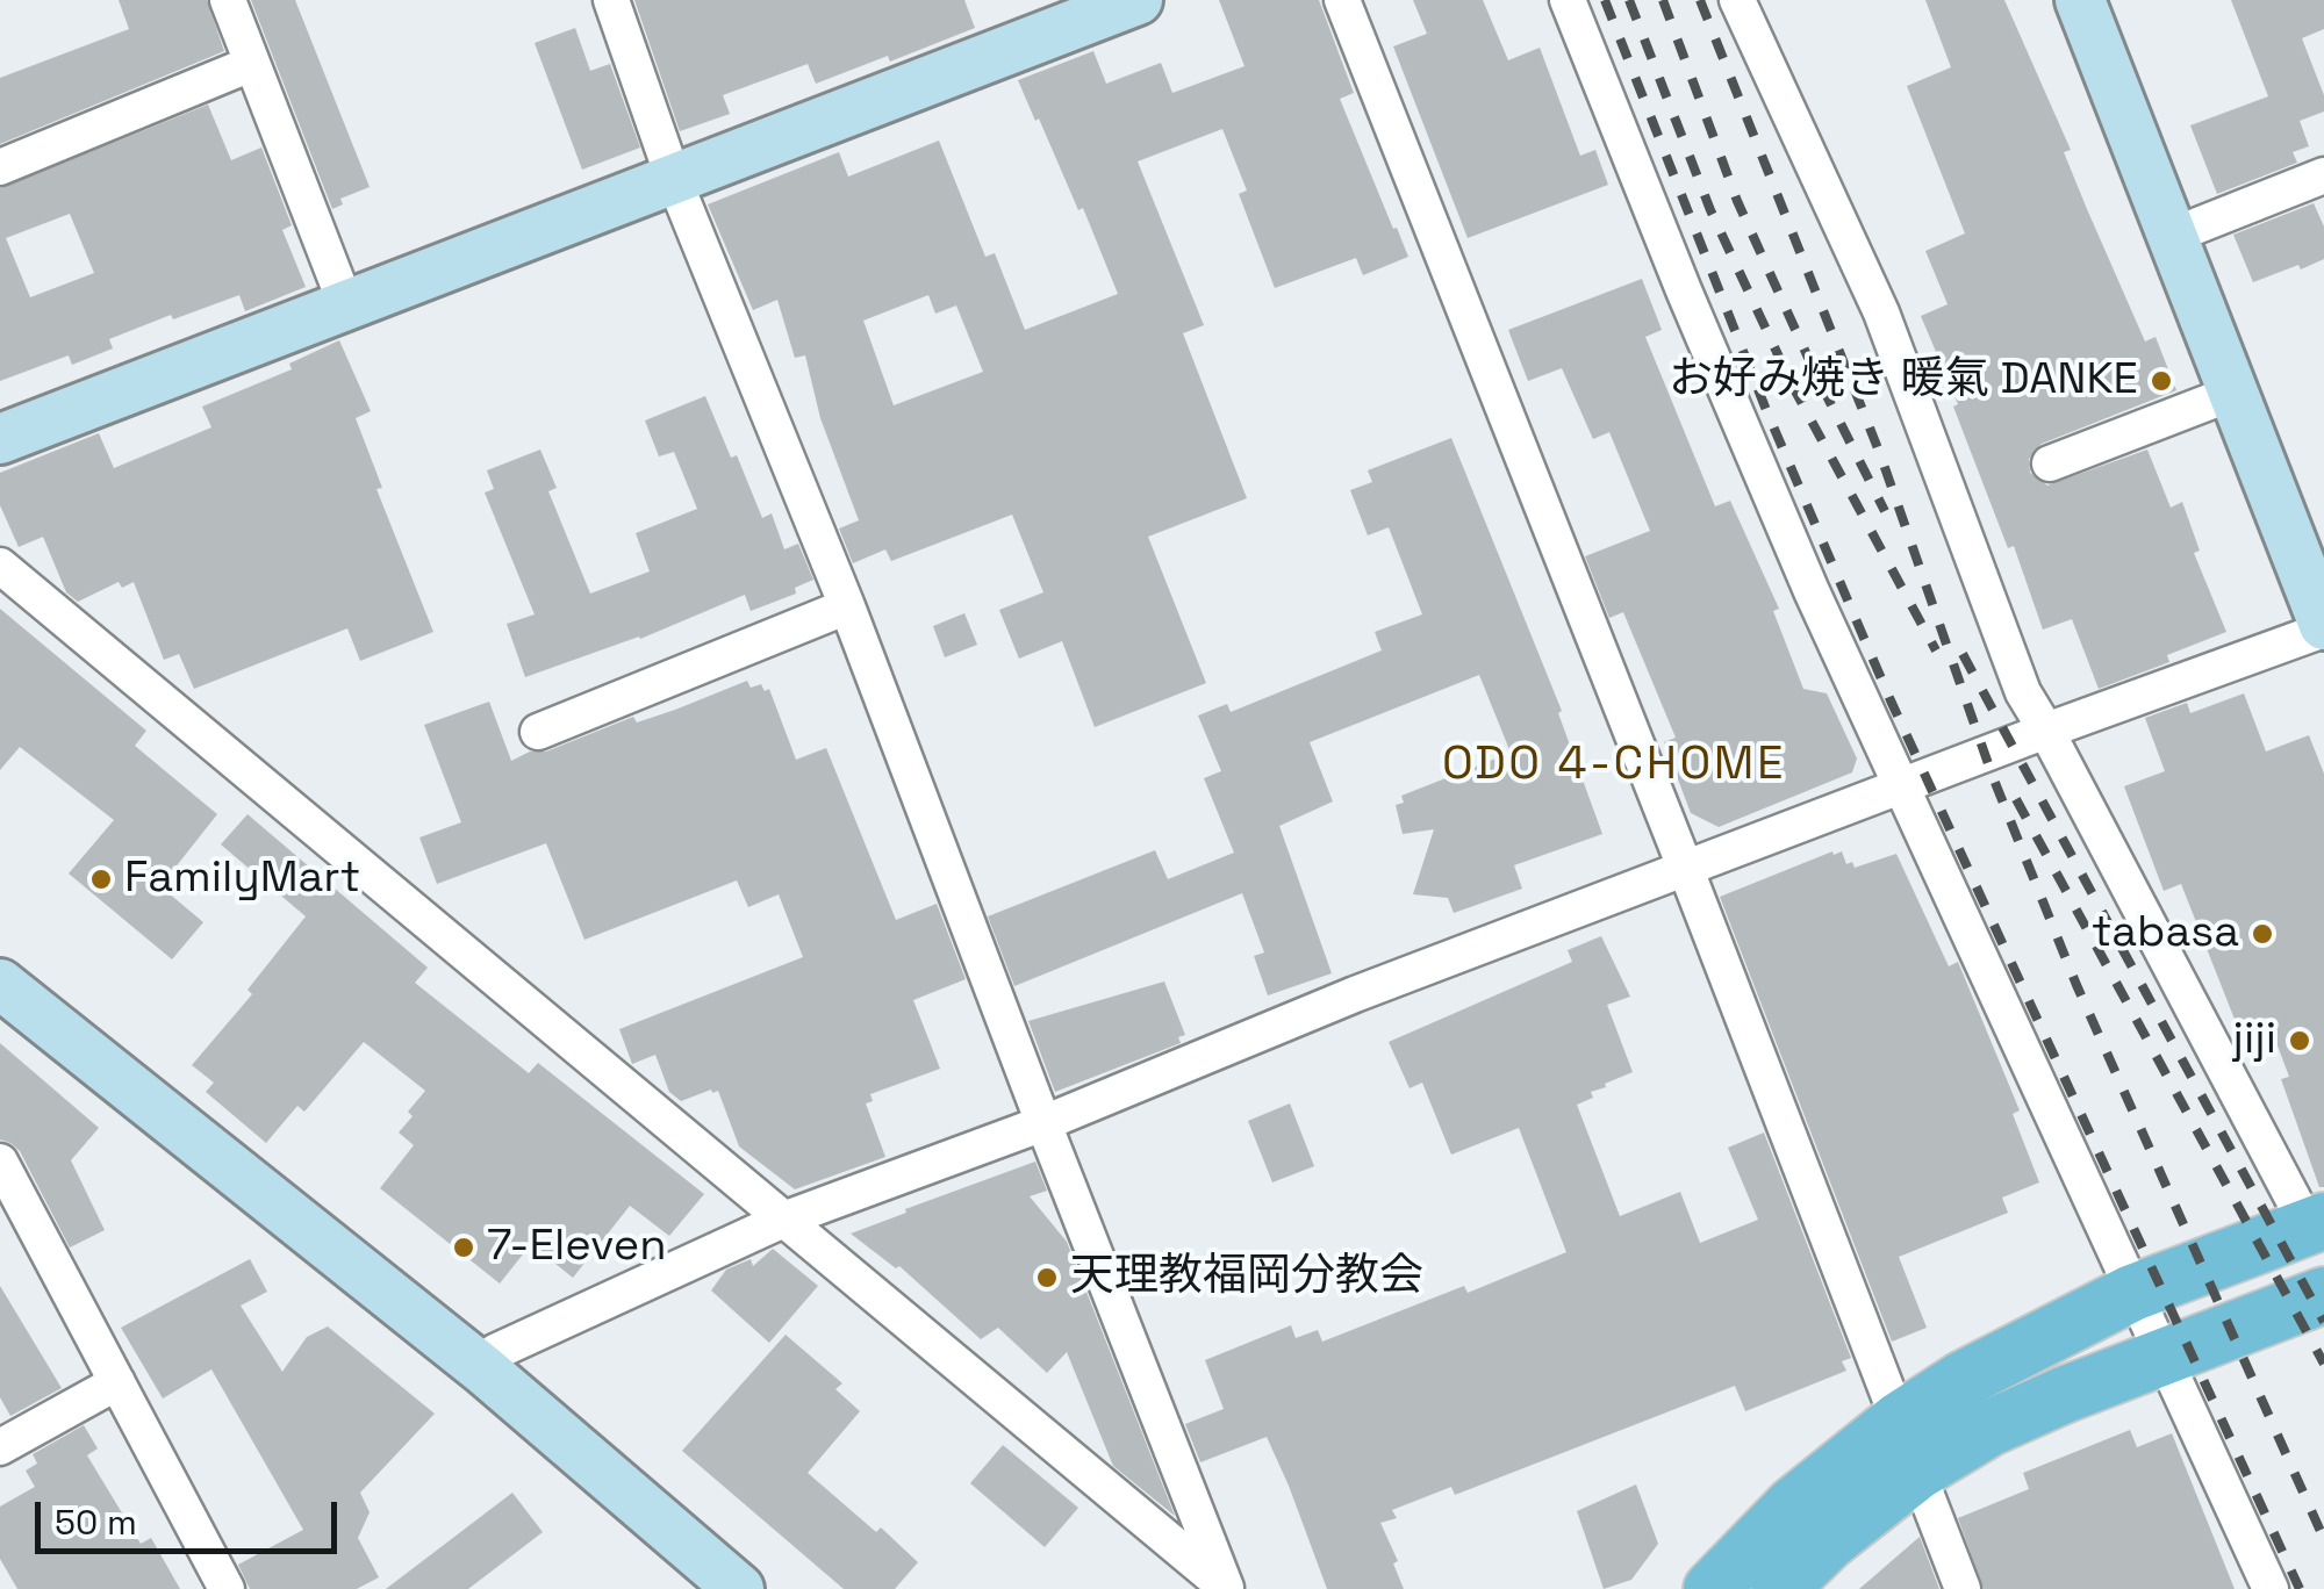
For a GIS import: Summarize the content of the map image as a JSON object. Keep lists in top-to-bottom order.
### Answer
{
  "districts": ["ODO 4-CHOME"],
  "places": [
    "お好み焼き 暖氣 DANKE",
    "FamilyMart",
    "tabasa",
    "jiji",
    "7-Eleven",
    "天理教福岡分教会"
  ],
  "scale_bar": "50 m"
}
